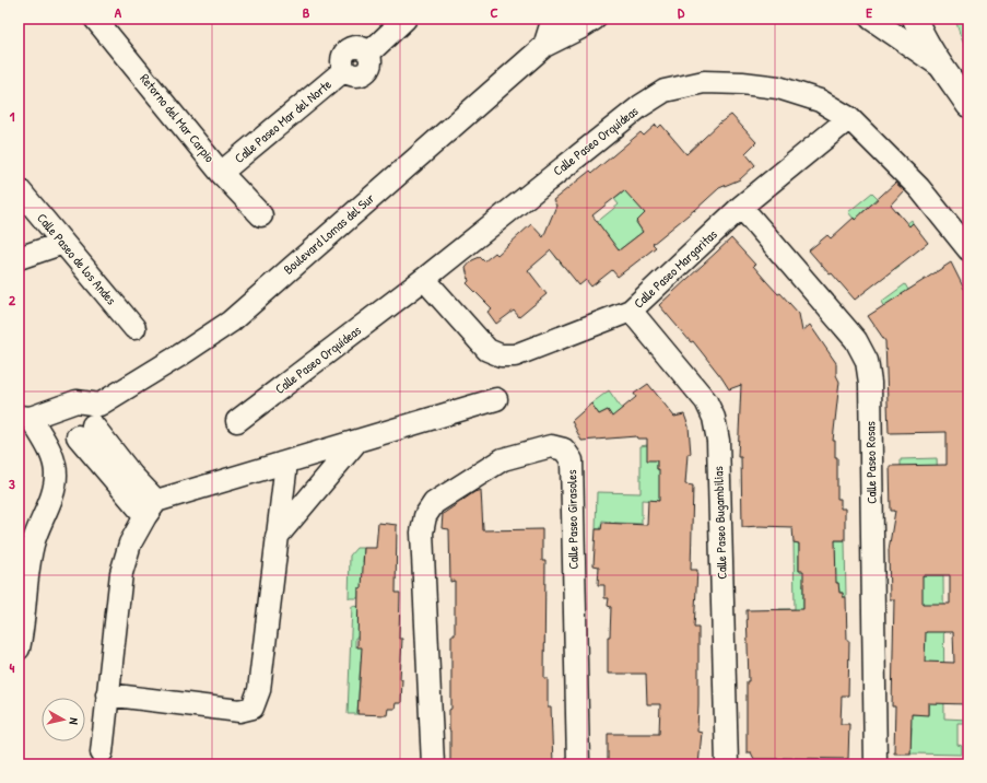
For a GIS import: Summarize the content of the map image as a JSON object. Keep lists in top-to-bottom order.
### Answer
{
  "streets": {
    "street": [
      "Retorno del Mar Carpio",
      "Calle Paseo Mar del Norte",
      "Calle Paseo Orquídeas",
      "Boulevard Lomas del Sur",
      "Calle Paseo de los Andes",
      "Calle Paseo Margaritas",
      "Calle Paseo Rosas",
      "Calle Paseo Girasoles",
      "Calle Paseo Bugambilias"
    ]
  },
  "crossings": [
    ["Retorno del Mar Carpio", "Calle Paseo Mar del Norte"],
    ["Calle Paseo Orquídeas", "Calle Paseo Margaritas"],
    ["Calle Paseo Margaritas", "Calle Paseo Rosas"],
    ["Calle Paseo Margaritas", "Calle Paseo Bugambilias"]
  ],
  "north": "right",
  "grid": {
    "columns": [
      "A",
      "B",
      "C",
      "D",
      "E"
    ],
    "rows": [
      "1",
      "2",
      "3",
      "4"
    ]
  }
}
